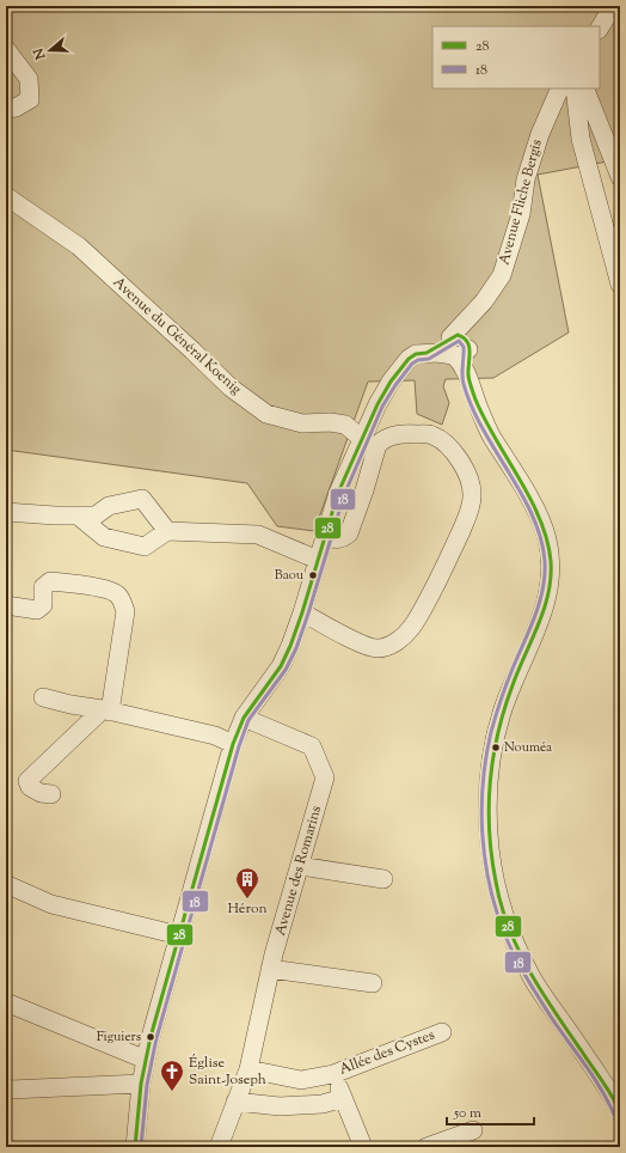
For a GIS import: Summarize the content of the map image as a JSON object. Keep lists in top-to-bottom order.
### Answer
{
  "streets": {
    "street": [
      "Avenue Fliche Bergis",
      "Avenue du Général Koenig",
      "Avenue des Romarins",
      "Allée des Cystes"
    ]
  },
  "crossings": [
    ["Avenue des Romarins", "Allée des Cystes"]
  ],
  "places": {
    "other": ["Baou", "Nouméa", "Figuiers"],
    "building": ["Héron"],
    "church": ["Église Saint-Joseph"]
  },
  "lines": ["transit line 28", "transit line 18"],
  "legend": ["28", "18"],
  "scale_bar": "50 m",
  "north": "left"
}
